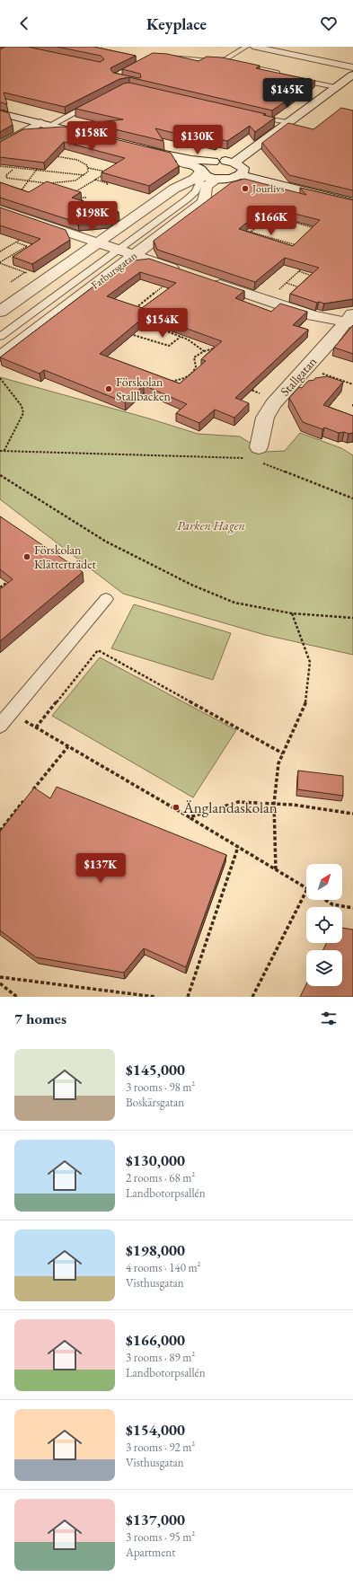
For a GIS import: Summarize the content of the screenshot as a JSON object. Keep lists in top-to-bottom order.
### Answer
{
  "streets": {
    "street": ["Fatbursgatan", "Stallgatan"]
  },
  "parks": ["Parken Hagen"],
  "places": [
    "Jourlivs",
    "Förskolan Stallbacken",
    "Förskolan Klätterträdet",
    "Änglandaskolan"
  ],
  "north": "top right",
  "page": {
    "header": "Keyplace",
    "price": [
      "$145K",
      "$158K",
      "$130K",
      "$198K",
      "$166K",
      "$154K",
      "$137K"
    ],
    "heading": "7 homes",
    "list": [
      {
        "name": "$145,000",
        "note": "3 rooms · 98 m² · Boskärsgatan"
      },
      {
        "name": "$130,000",
        "note": "2 rooms · 68 m² · Landbotorpsallén"
      },
      {
        "name": "$198,000",
        "note": "4 rooms · 140 m² · Visthusgatan"
      },
      {
        "name": "$166,000",
        "note": "3 rooms · 89 m² · Landbotorpsallén"
      },
      {
        "name": "$154,000",
        "note": "3 rooms · 92 m² · Visthusgatan"
      },
      {
        "name": "$137,000",
        "note": "3 rooms · 95 m² · Apartment"
      }
    ]
  }
}
